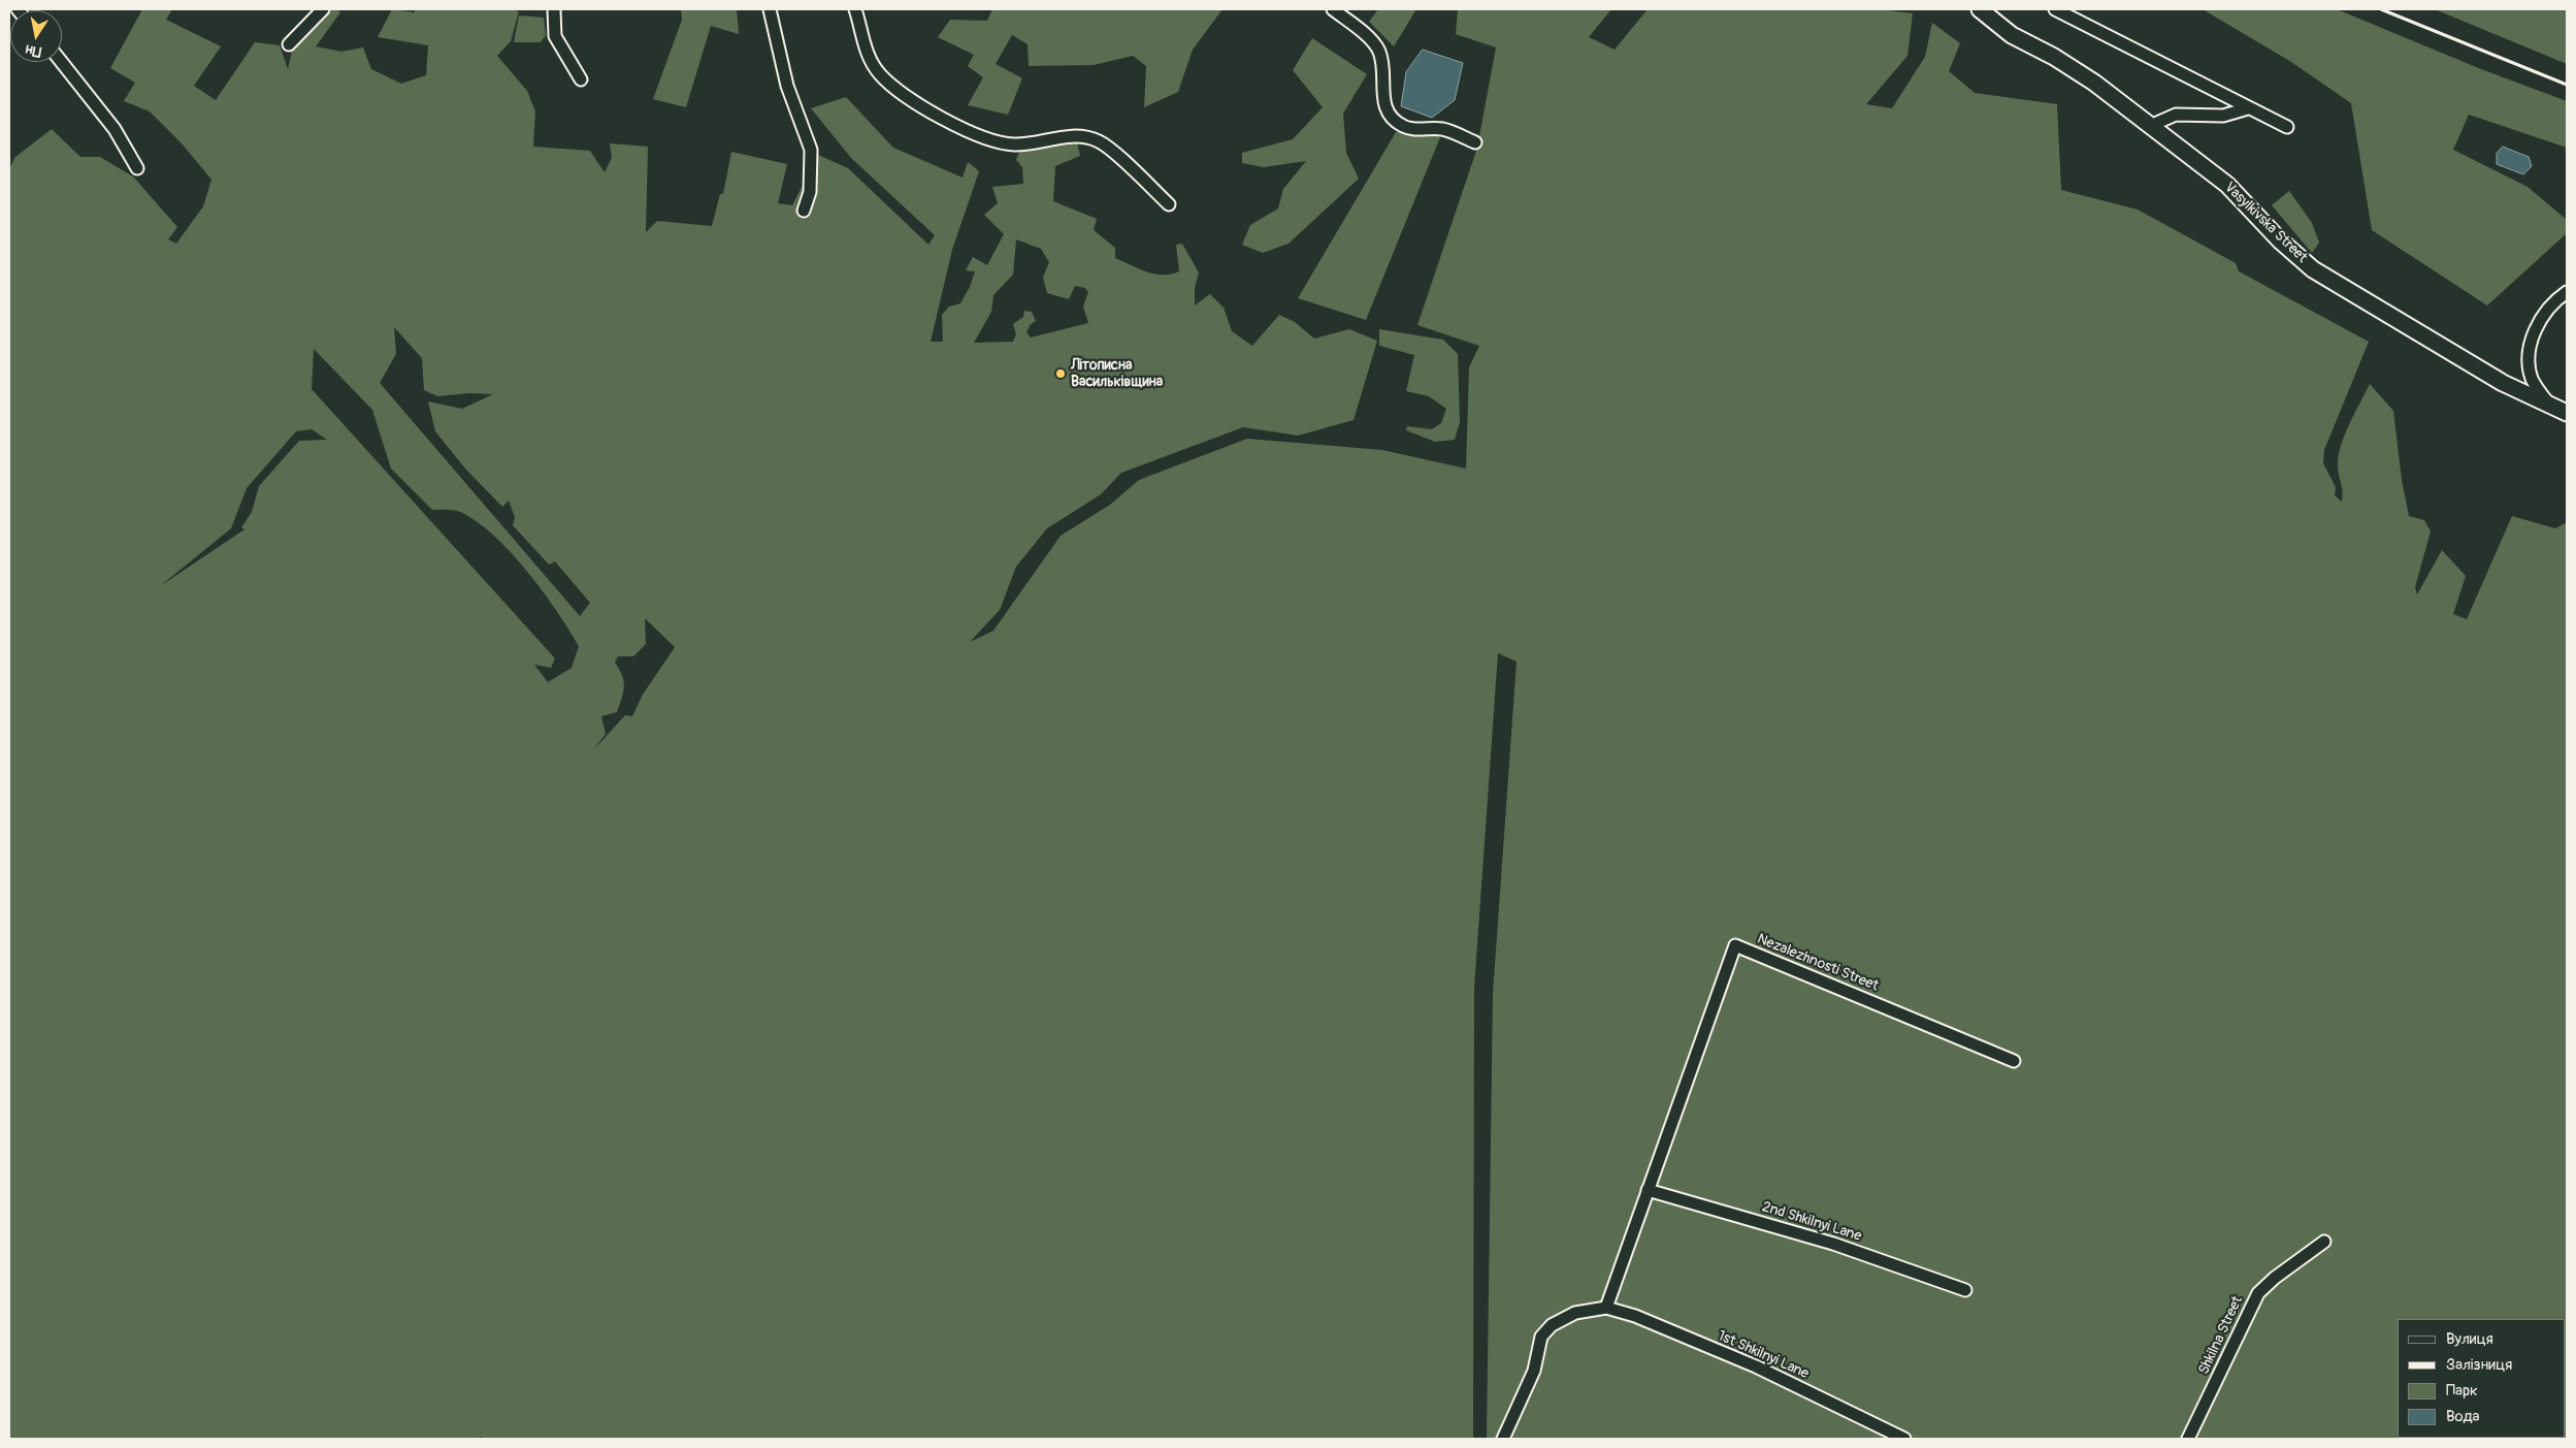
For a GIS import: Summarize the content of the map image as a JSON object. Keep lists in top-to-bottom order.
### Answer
{
  "streets": {
    "street": [
      "Vasylkivska Street",
      "Nezalezhnosti Street",
      "2nd Shkilnyi Lane",
      "Shkilna Street",
      "1st Shkilnyi Lane"
    ]
  },
  "crossings": [
    ["Nezalezhnosti Street", "2nd Shkilnyi Lane"]
  ],
  "places": ["Літописна Васильківщина"],
  "legend": [
    "Вулиця",
    "Залізниця",
    "Парк",
    "Вода"
  ],
  "north": "bottom"
}
